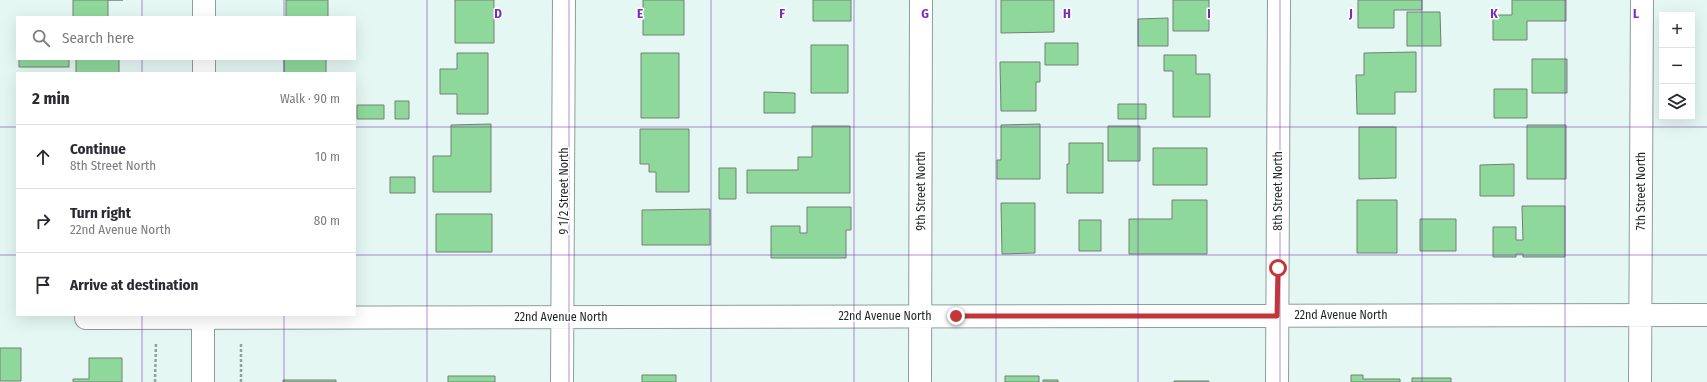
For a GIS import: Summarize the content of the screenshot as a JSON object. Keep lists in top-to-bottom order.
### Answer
{
  "streets": {
    "street": [
      "9 1/2 Street North",
      "9th Street North",
      "8th Street North",
      "7th Street North",
      "22nd Avenue North"
    ]
  },
  "crossings": [
    ["9 1/2 Street North", "22nd Avenue North"],
    ["9th Street North", "22nd Avenue North"],
    ["8th Street North", "22nd Avenue North"],
    ["7th Street North", "22nd Avenue North"]
  ],
  "page": {
    "map_buttons": ["+", "−"],
    "search": "Search here",
    "heading": ["2 min", "Walk · 90 m"],
    "list": [
      ["Continue", "8th Street North", "10 m"],
      ["Turn right", "22nd Avenue North", "80 m"],
      "Arrive at destination"
    ]
  },
  "grid": {
    "columns": [
      "D",
      "E",
      "F",
      "G",
      "H",
      "I",
      "J",
      "K",
      "L"
    ]
  }
}
